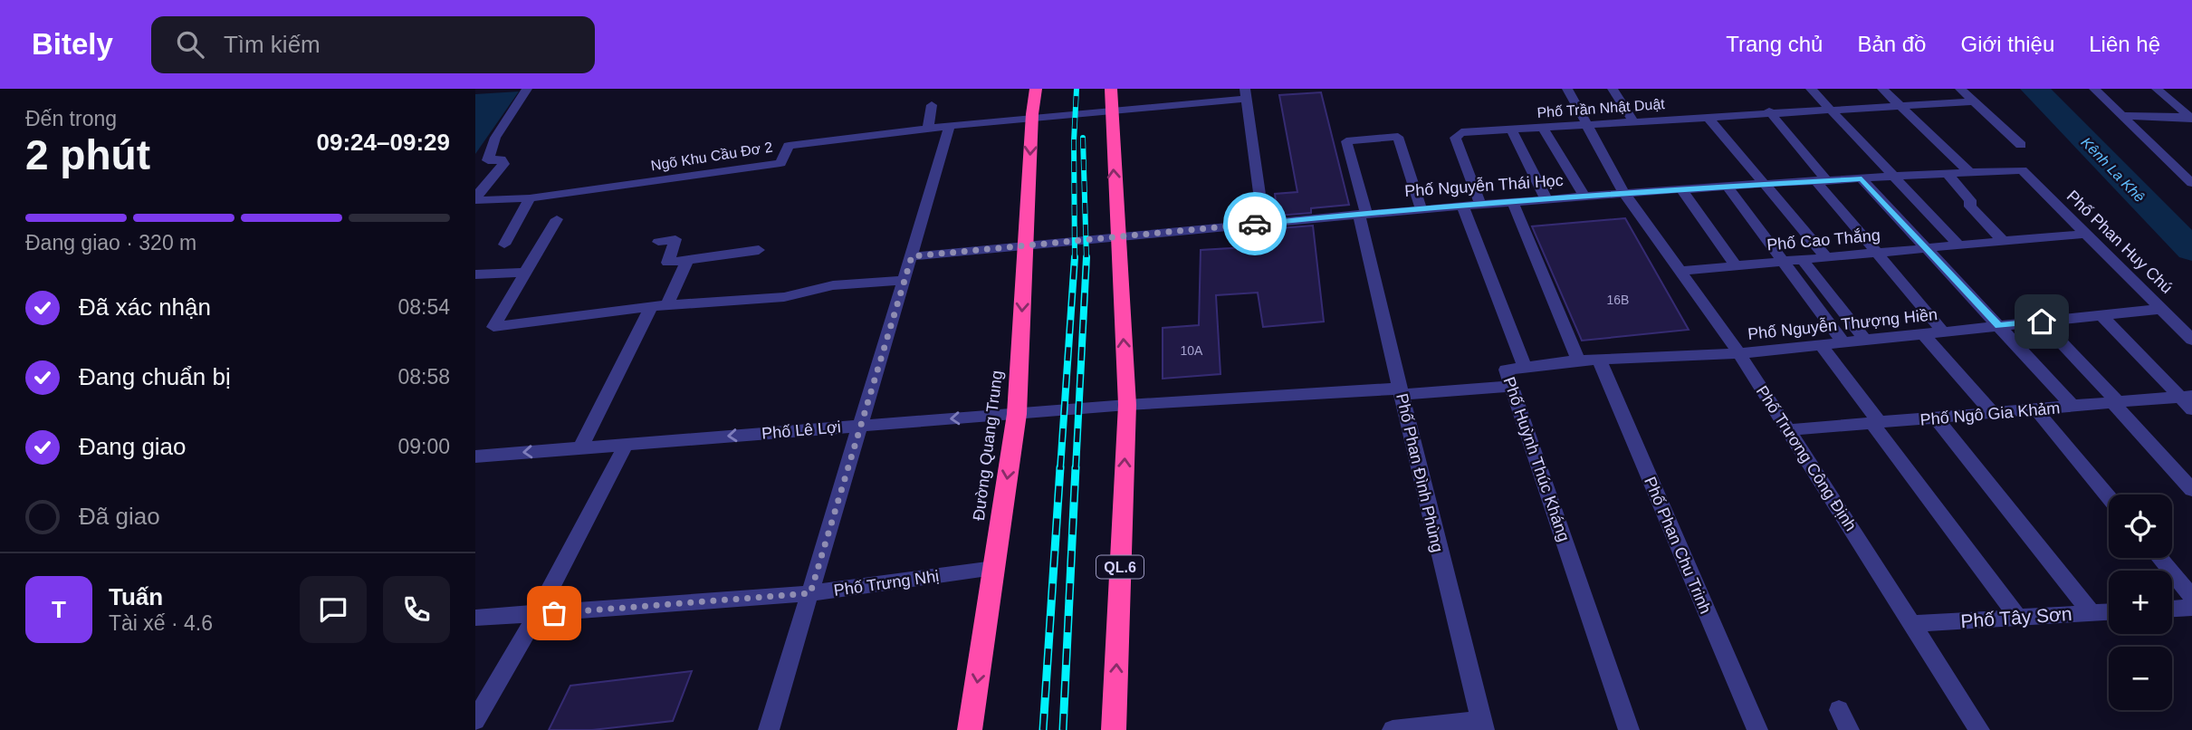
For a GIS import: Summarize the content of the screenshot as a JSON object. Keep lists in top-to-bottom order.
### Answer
{
  "streets": {
    "highway": ["Đường Quang Trung", "QL.6"],
    "street": [
      "Phố Trần Nhật Duật",
      "Ngõ Khu Cầu Đơ 2",
      "Phố Nguyễn Thái Học",
      "Phố Cao Thắng",
      "Phố Phan Huy Chú",
      "Phố Nguyễn Thượng Hiền",
      "Phố Ngô Gia Khảm",
      "Phố Lê Lợi",
      "Phố Trương Công Định",
      "Phố Huỳnh Thúc Kháng",
      "Phố Phan Đình Phùng",
      "Phố Phan Chu Trinh",
      "Phố Trưng Nhị",
      "Phố Tây Sơn"
    ]
  },
  "crossings": [
    ["Phố Trần Nhật Duật", "Phố Nguyễn Thái Học"],
    ["Phố Trần Nhật Duật", "Phố Trương Công Định"],
    ["Ngõ Khu Cầu Đơ 2", "Đường Quang Trung"],
    ["Ngõ Khu Cầu Đơ 2", "QL.6"],
    ["Phố Nguyễn Thái Học", "Phố Phan Huy Chú"],
    ["Phố Nguyễn Thái Học", "Đường Quang Trung"],
    ["Phố Nguyễn Thái Học", "Phố Trương Công Định"],
    ["Phố Nguyễn Thái Học", "Phố Huỳnh Thúc Kháng"],
    ["Phố Nguyễn Thái Học", "Phố Phan Đình Phùng"],
    ["Phố Nguyễn Thái Học", "QL.6"],
    ["Phố Cao Thắng", "Phố Phan Huy Chú"],
    ["Phố Cao Thắng", "Phố Trương Công Định"],
    ["Phố Phan Huy Chú", "Phố Nguyễn Thượng Hiền"],
    ["Phố Nguyễn Thượng Hiền", "Phố Trương Công Định"],
    ["Phố Nguyễn Thượng Hiền", "Phố Huỳnh Thúc Kháng"],
    ["Phố Nguyễn Thượng Hiền", "Phố Phan Chu Trinh"],
    ["Phố Ngô Gia Khảm", "Phố Trương Công Định"],
    ["Phố Lê Lợi", "Đường Quang Trung"],
    ["Phố Lê Lợi", "Phố Huỳnh Thúc Kháng"],
    ["Phố Lê Lợi", "Phố Phan Đình Phùng"],
    ["Phố Lê Lợi", "QL.6"],
    ["Đường Quang Trung", "Phố Trưng Nhị"],
    ["Phố Trương Công Định", "Phố Tây Sơn"]
  ],
  "water": ["Kênh La Khê"],
  "house_numbers": ["16B", "10A"],
  "page": {
    "header": "Bitely",
    "search": "Tìm kiếm",
    "nav": [
      "Trang chủ",
      "Bản đồ",
      "Giới thiệu",
      "Liên hệ"
    ],
    "heading": ["2 phút", "Đến trong", "09:24–09:29"],
    "panel": ["Tuấn", "Tài xế · 4.6"],
    "bar": "Đang giao · 320 m",
    "list": [
      ["Đã xác nhận", "08:54"],
      ["Đang chuẩn bị", "08:58"],
      ["Đang giao", "09:00"],
      "Đã giao"
    ],
    "map_buttons": ["+", "−"],
    "round": "T"
  }
}
